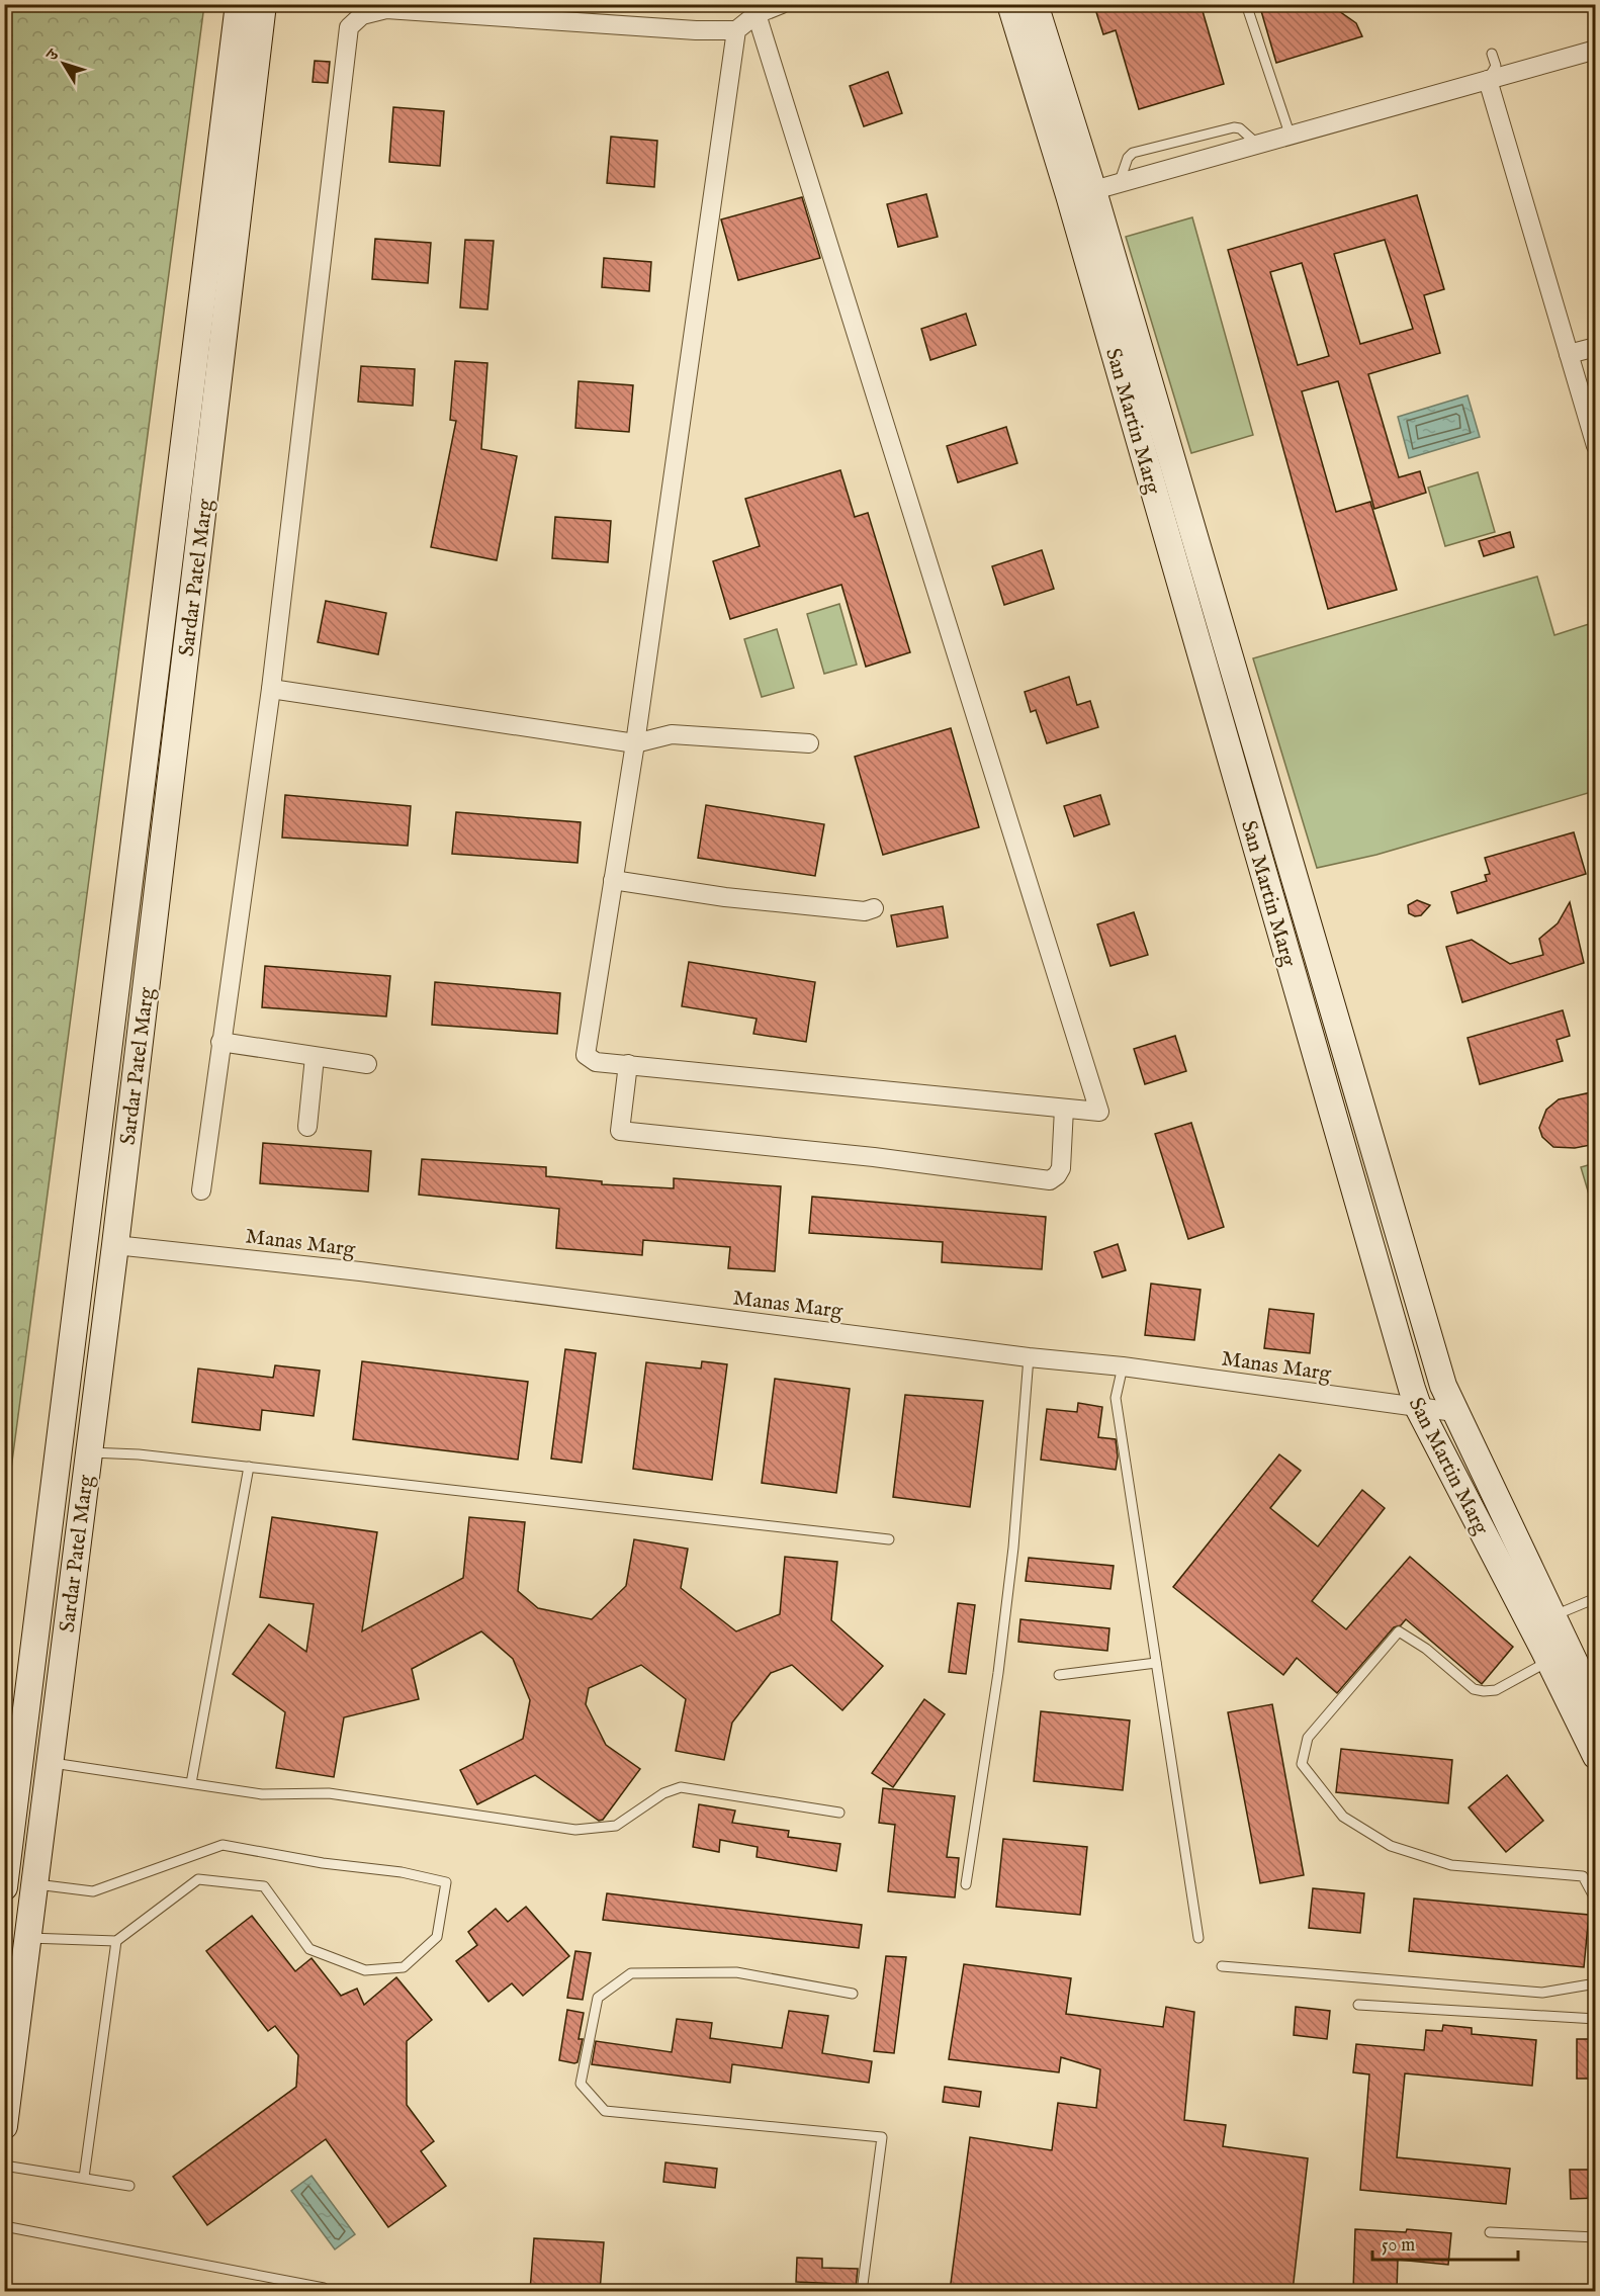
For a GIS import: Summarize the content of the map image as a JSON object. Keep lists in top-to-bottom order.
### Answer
{
  "streets": {
    "main road": ["San Martin Marg", "Sardar Patel Marg"],
    "street": ["Manas Marg"]
  },
  "crossings": [
    ["San Martin Marg", "Manas Marg"],
    ["Sardar Patel Marg", "Manas Marg"]
  ],
  "scale_bar": "50 m",
  "north": "top left"
}
